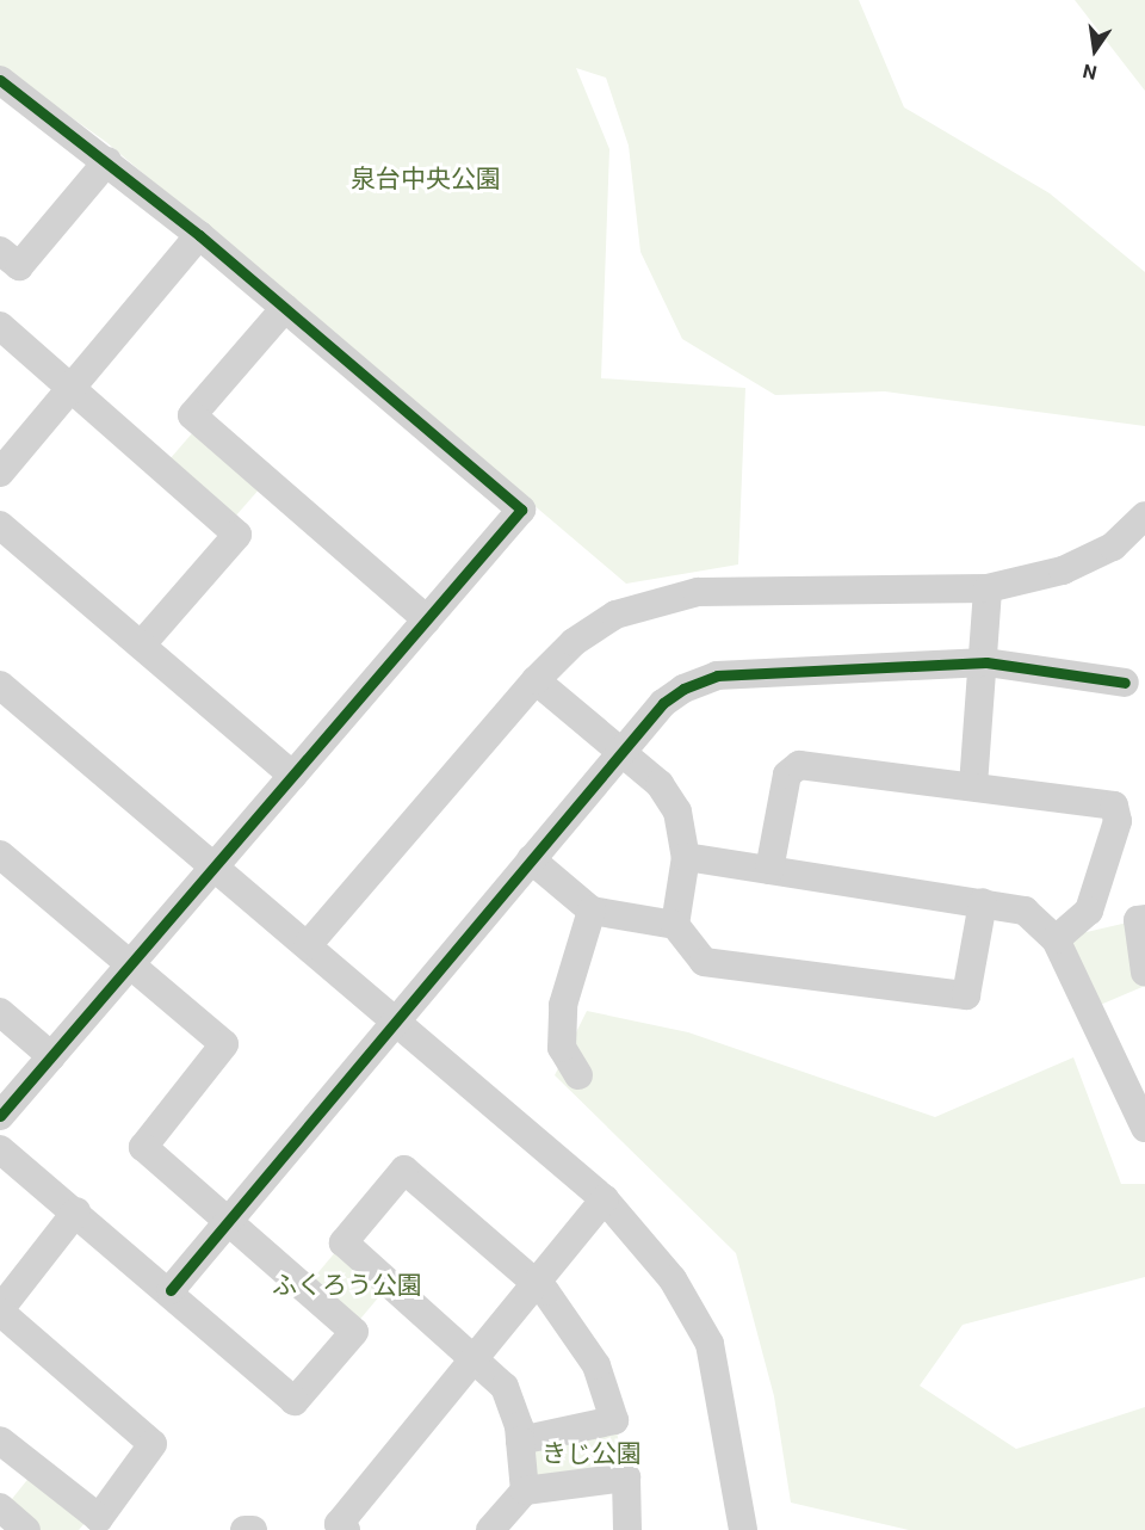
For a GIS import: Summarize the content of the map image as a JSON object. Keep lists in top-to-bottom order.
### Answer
{
  "parks": ["泉台中央公園", "ふくろう公園", "きじ公園"],
  "north": "bottom"
}
